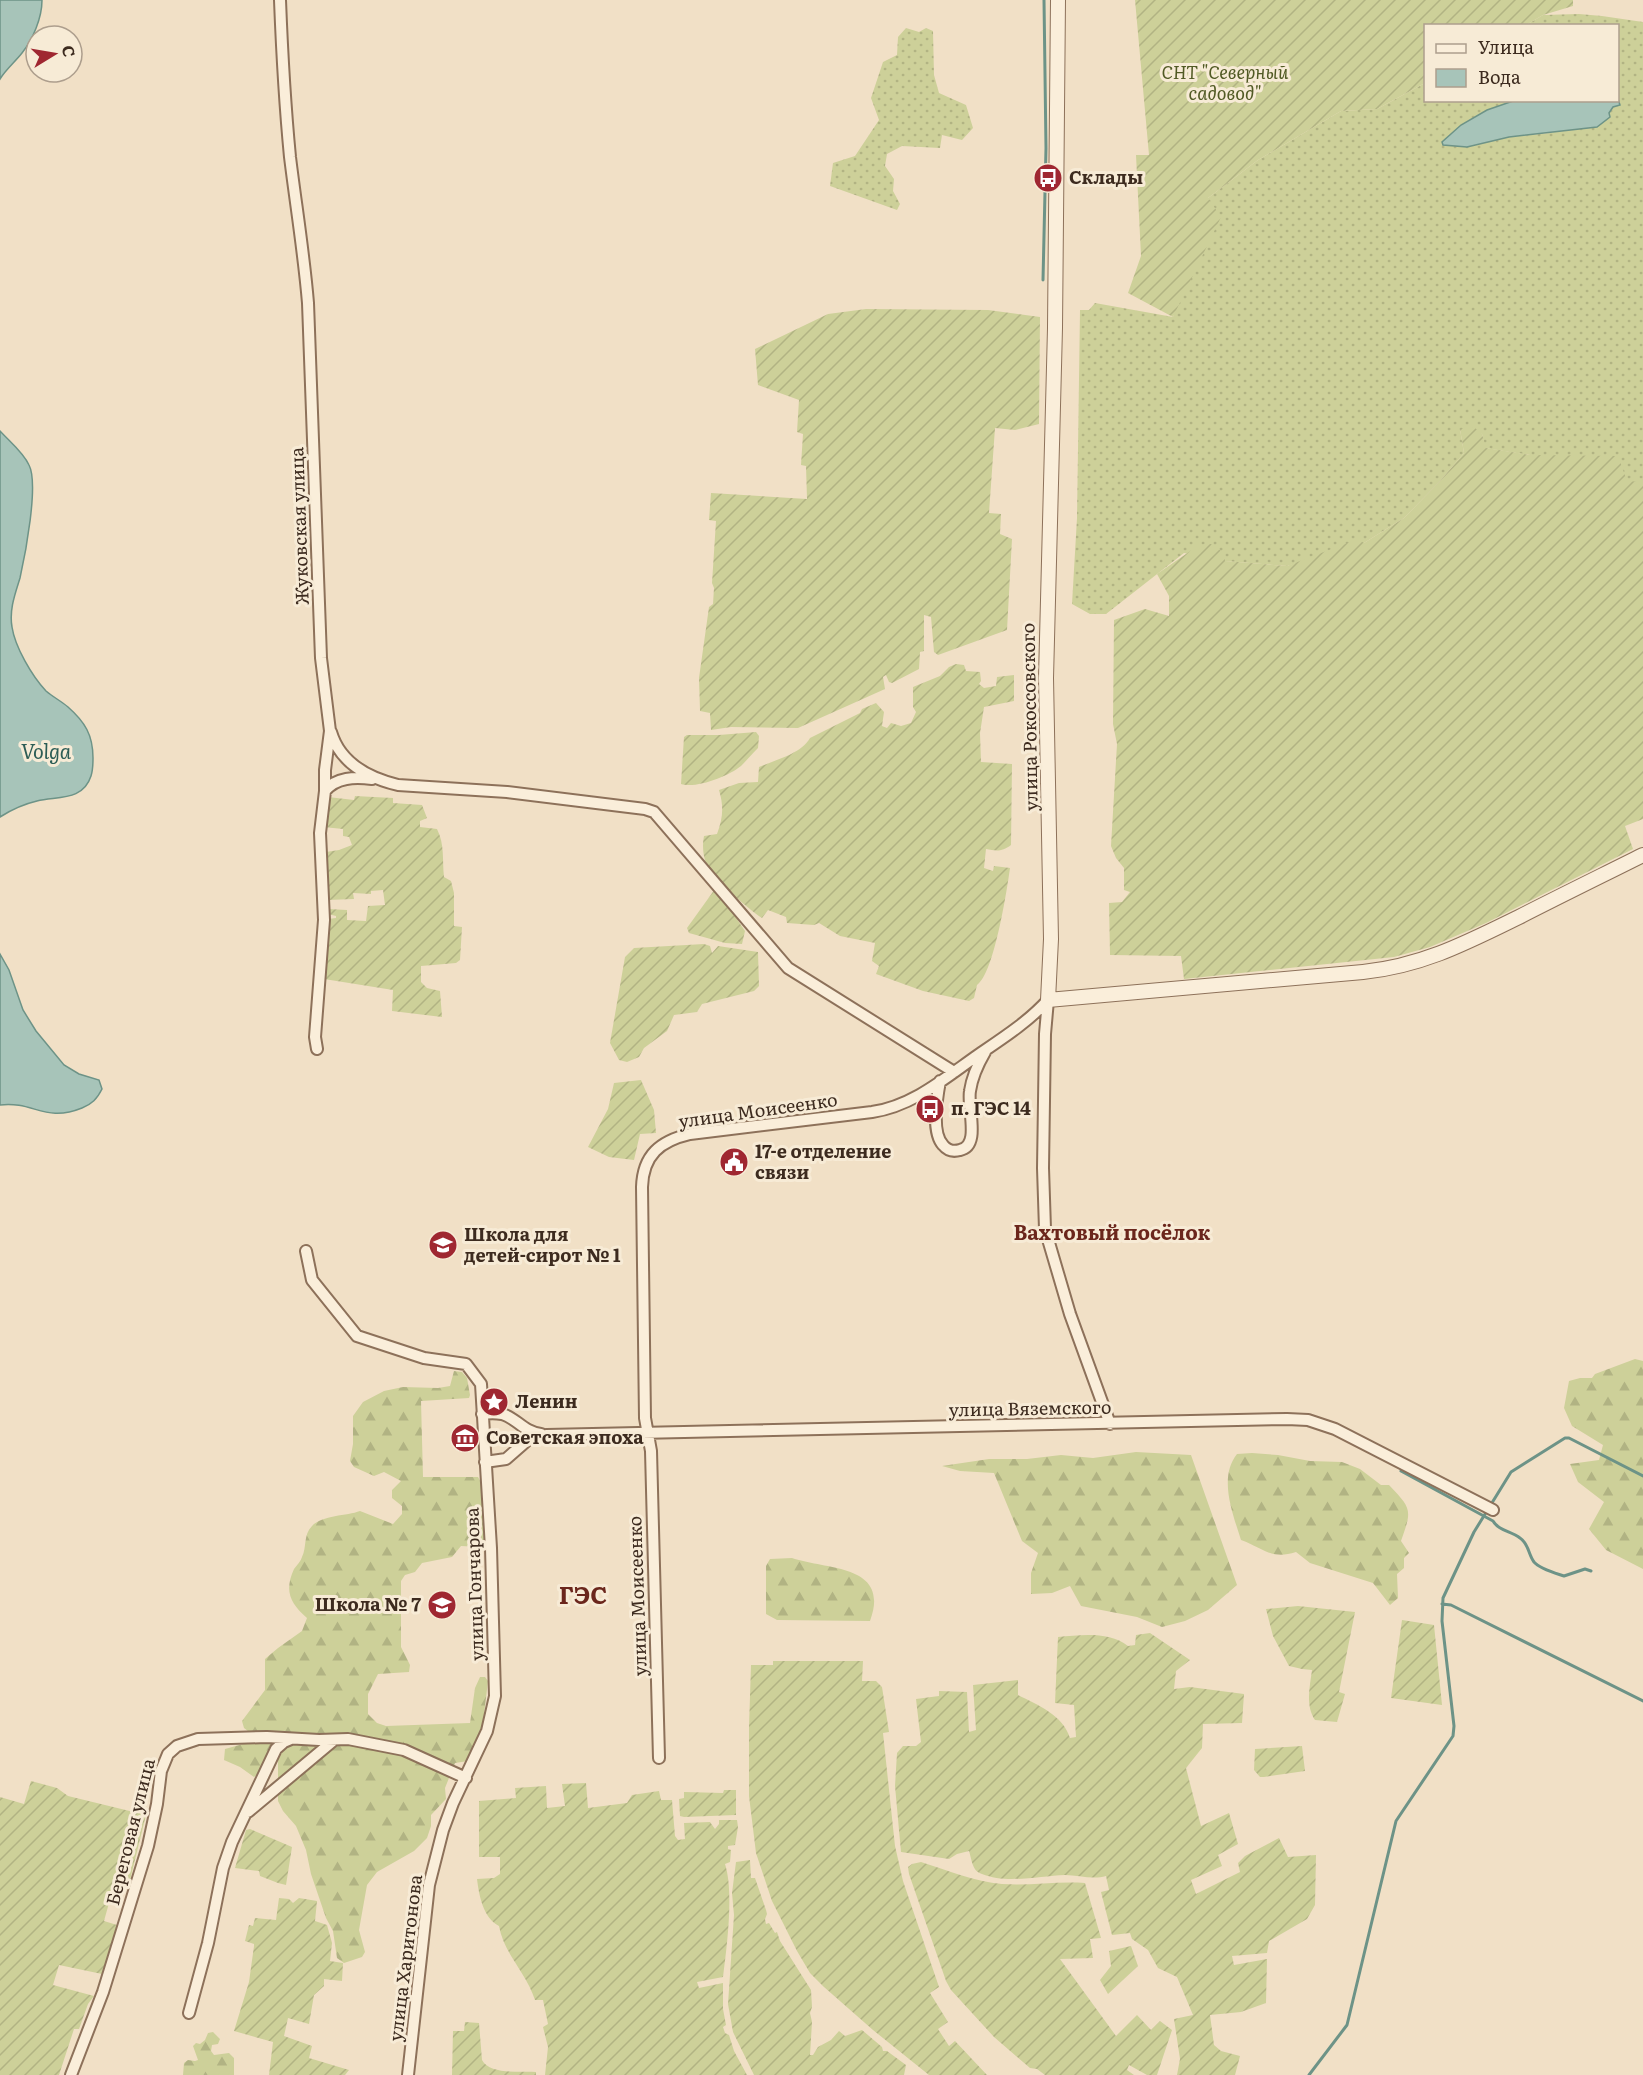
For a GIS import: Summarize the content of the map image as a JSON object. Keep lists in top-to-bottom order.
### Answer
{
  "streets": {
    "street": [
      "Жуковская улица",
      "улица Рокоссовского",
      "улица Моисеенко",
      "улица Вяземского",
      "улица Гончарова",
      "Береговая улица",
      "улица Харитонова"
    ]
  },
  "crossings": [
    ["улица Рокоссовского", "улица Моисеенко"],
    ["улица Рокоссовского", "улица Вяземского"],
    ["улица Моисеенко", "улица Вяземского"],
    ["улица Гончарова", "улица Харитонова"]
  ],
  "districts": ["Вахтовый посёлок", "ГЭС"],
  "water": ["Volga"],
  "parks": ["СНТ \"Северный садовод\""],
  "places": {
    "bus stop": ["Склады", "п. ГЭС 14"],
    "public building": ["17-е отделение связи"],
    "school or university": ["Школа для детей-сирот № 1", "Школа № 7"],
    "place": ["Ленин"],
    "museum": ["Советская эпоха"]
  },
  "legend": ["Улица", "Вода"],
  "north": "right"
}
